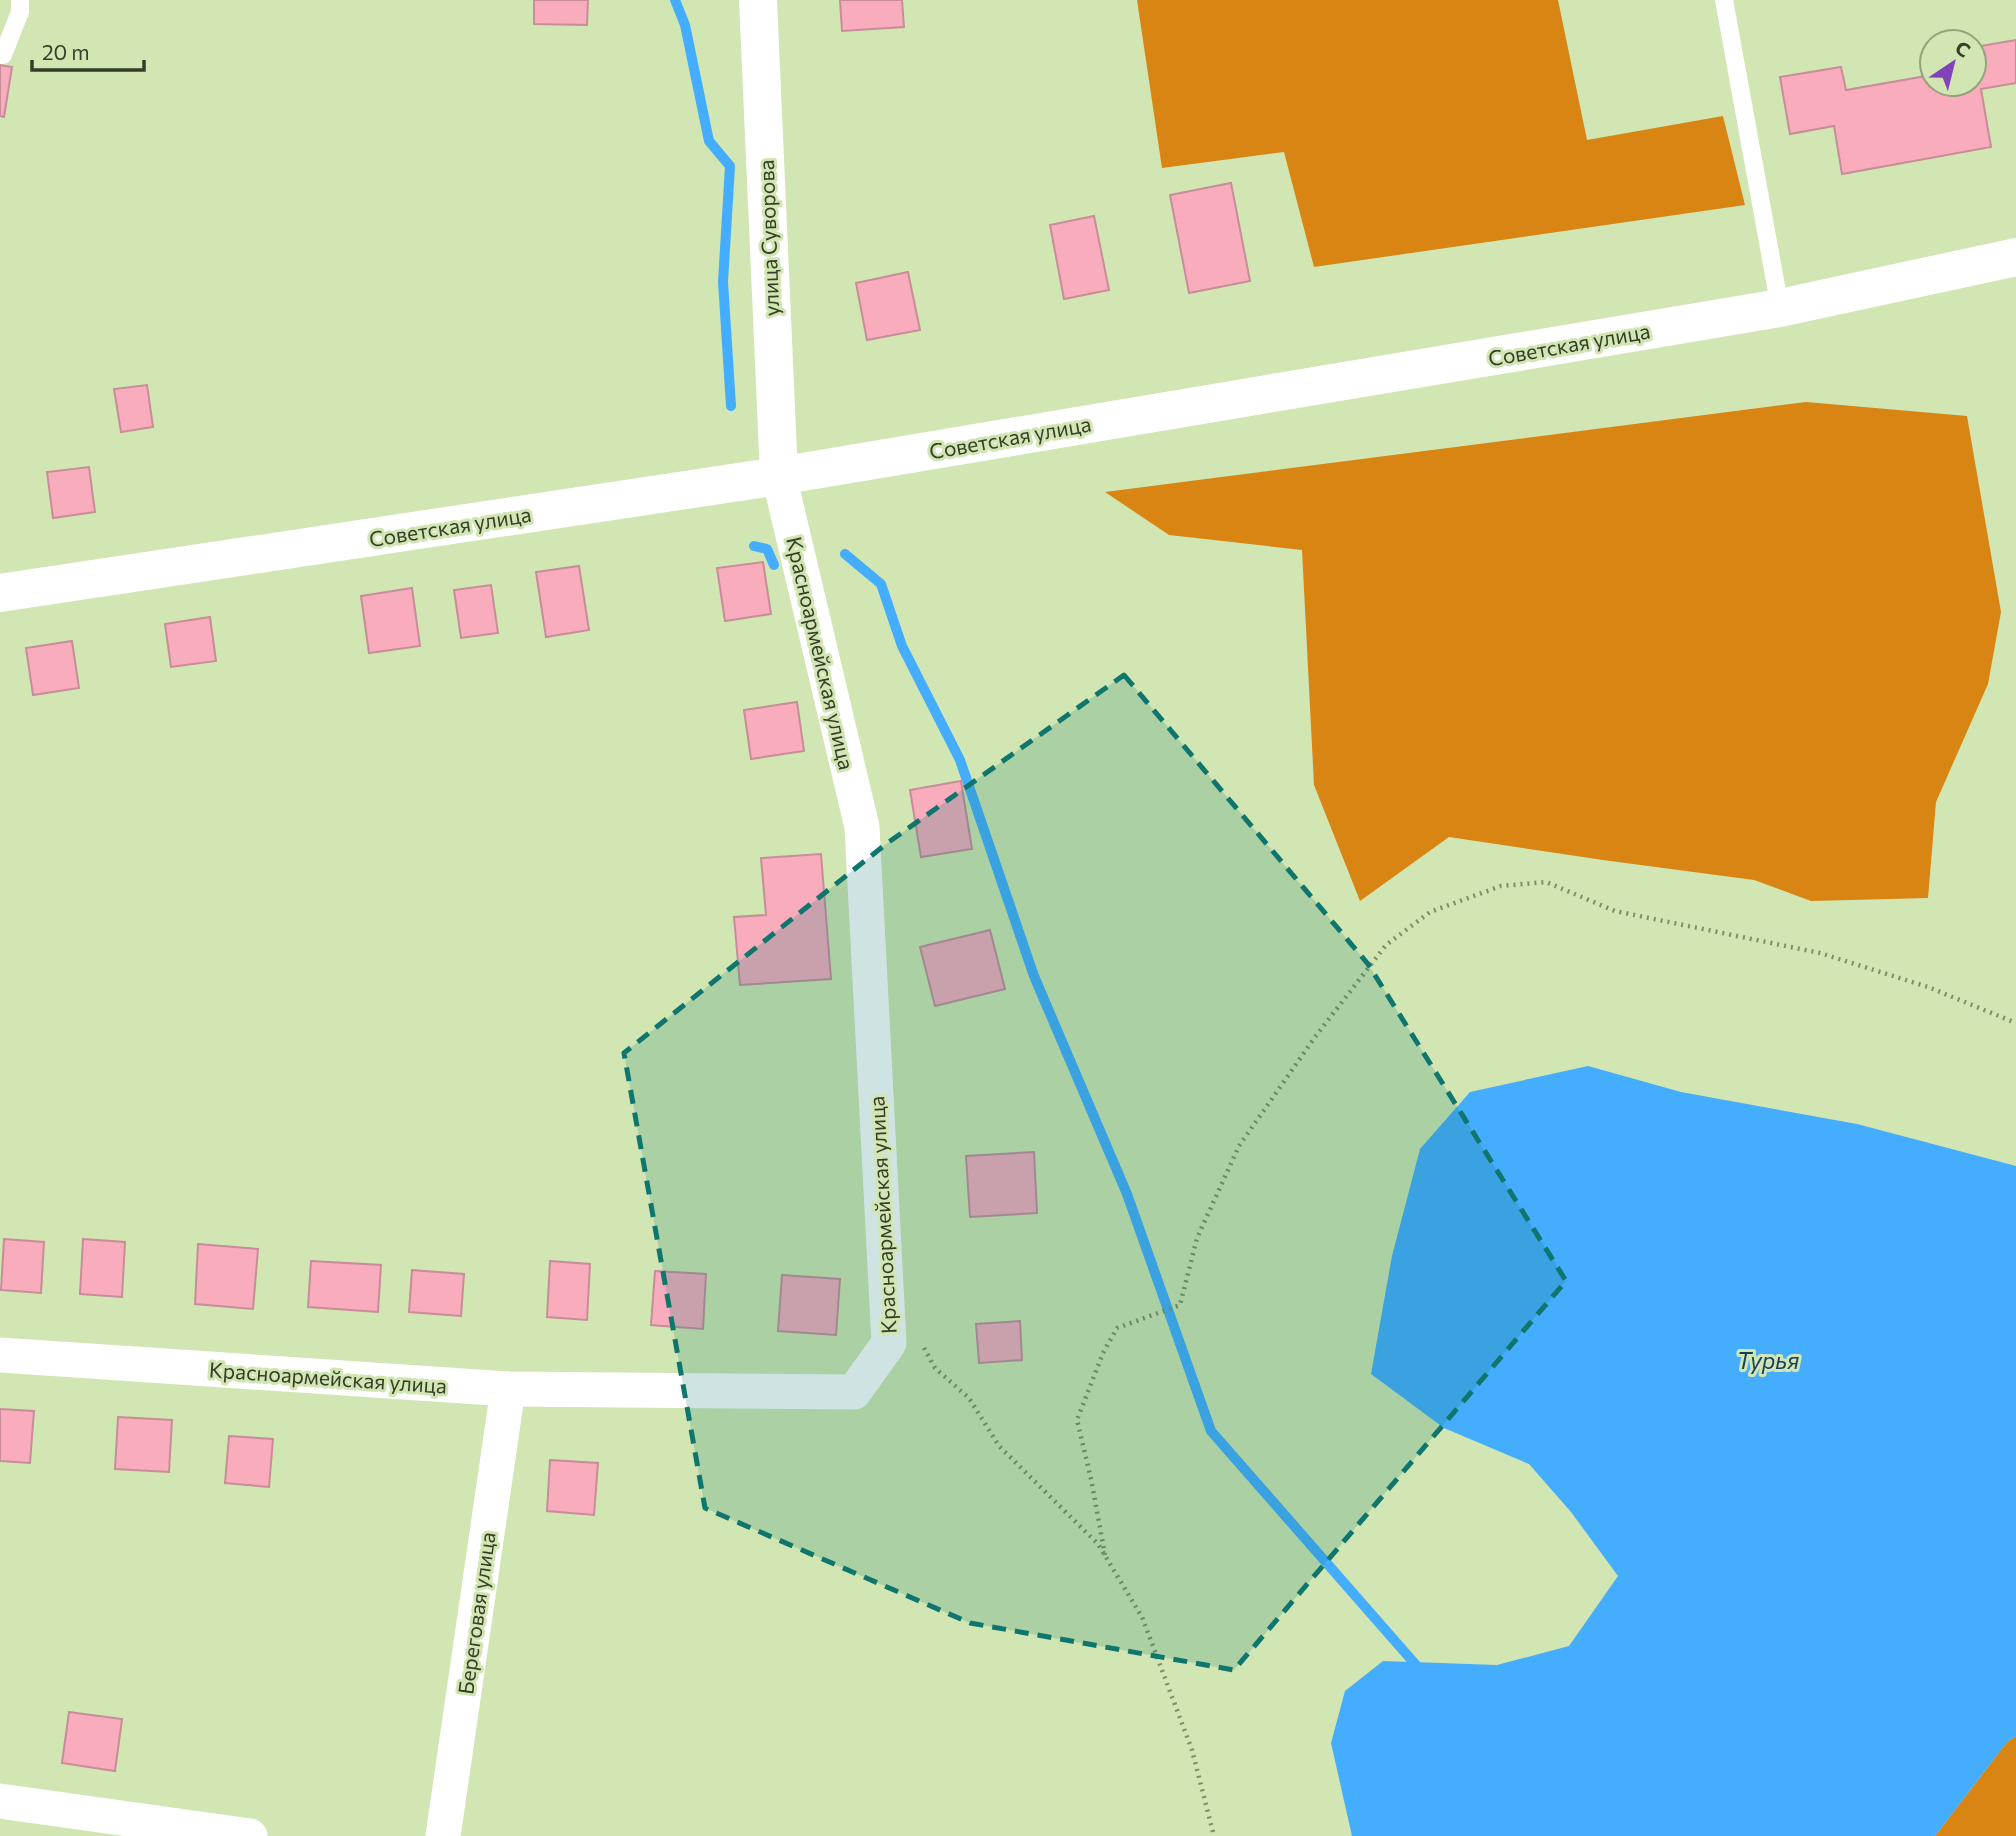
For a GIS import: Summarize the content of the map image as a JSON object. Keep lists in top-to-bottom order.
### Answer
{
  "streets": {
    "main road": ["улица Суворова", "Советская улица"],
    "street": ["Красноармейская улица", "Береговая улица"]
  },
  "crossings": [
    ["улица Суворова", "Советская улица"],
    ["улица Суворова", "Красноармейская улица"],
    ["Советская улица", "Красноармейская улица"],
    ["Красноармейская улица", "Береговая улица"]
  ],
  "water": ["Турья"],
  "scale_bar": "20 m",
  "north": "top right"
}
